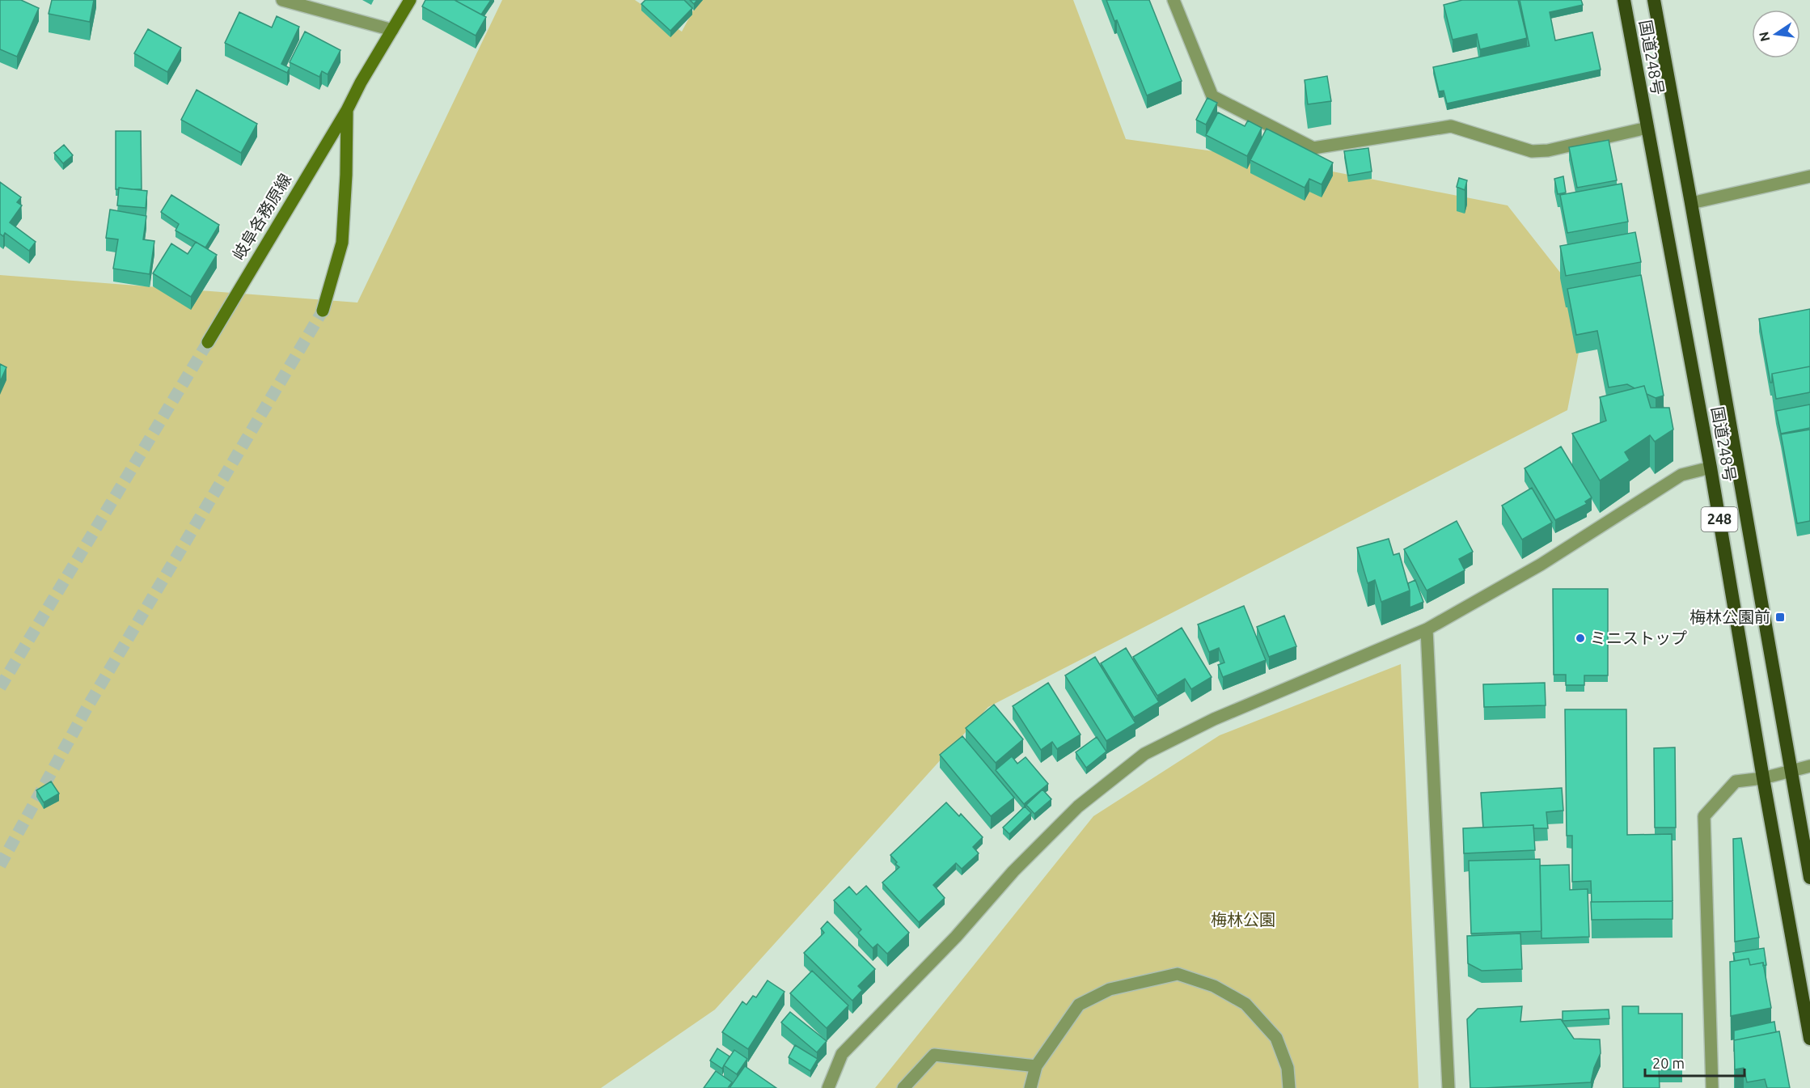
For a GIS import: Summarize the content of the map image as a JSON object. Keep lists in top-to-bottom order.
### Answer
{
  "streets": {
    "highway": ["国道248号", "248"],
    "main road": ["岐阜各務原線"]
  },
  "parks": ["梅林公園"],
  "places": {
    "transit": ["梅林公園前"],
    "other": ["ミニストップ"]
  },
  "scale_bar": "20 m",
  "north": "left"
}
